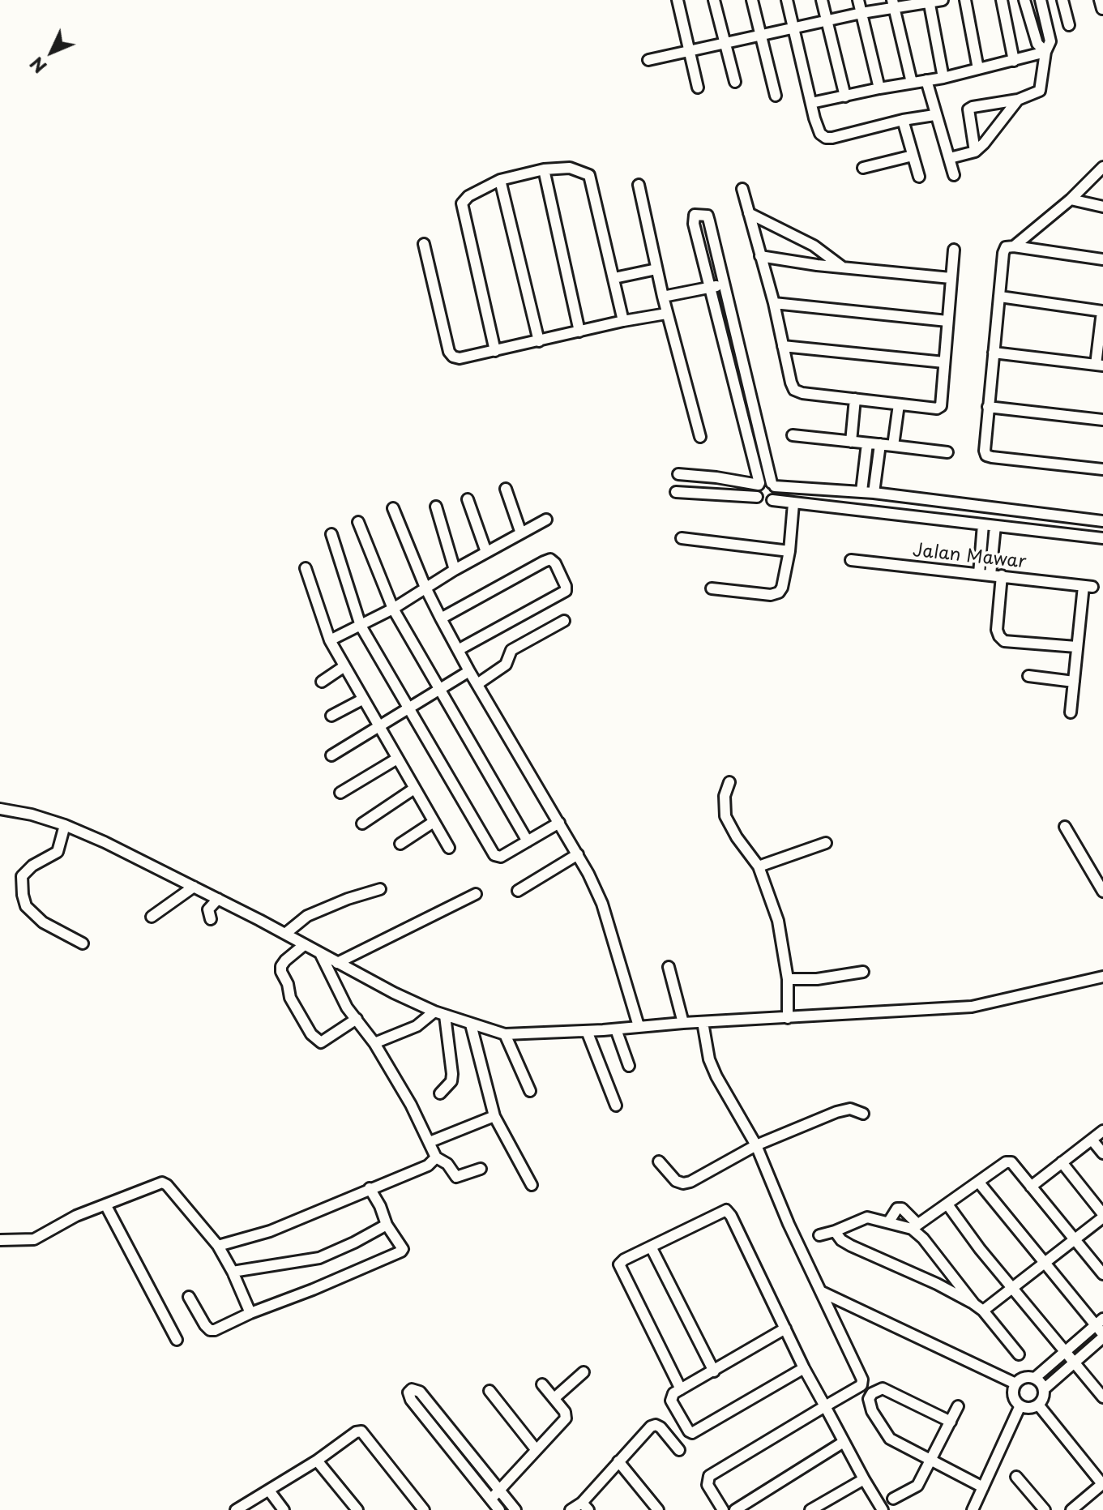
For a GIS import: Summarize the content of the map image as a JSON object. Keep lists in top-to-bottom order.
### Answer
{
  "streets": {
    "street": ["Jalan Mawar"]
  },
  "north": "bottom left"
}
